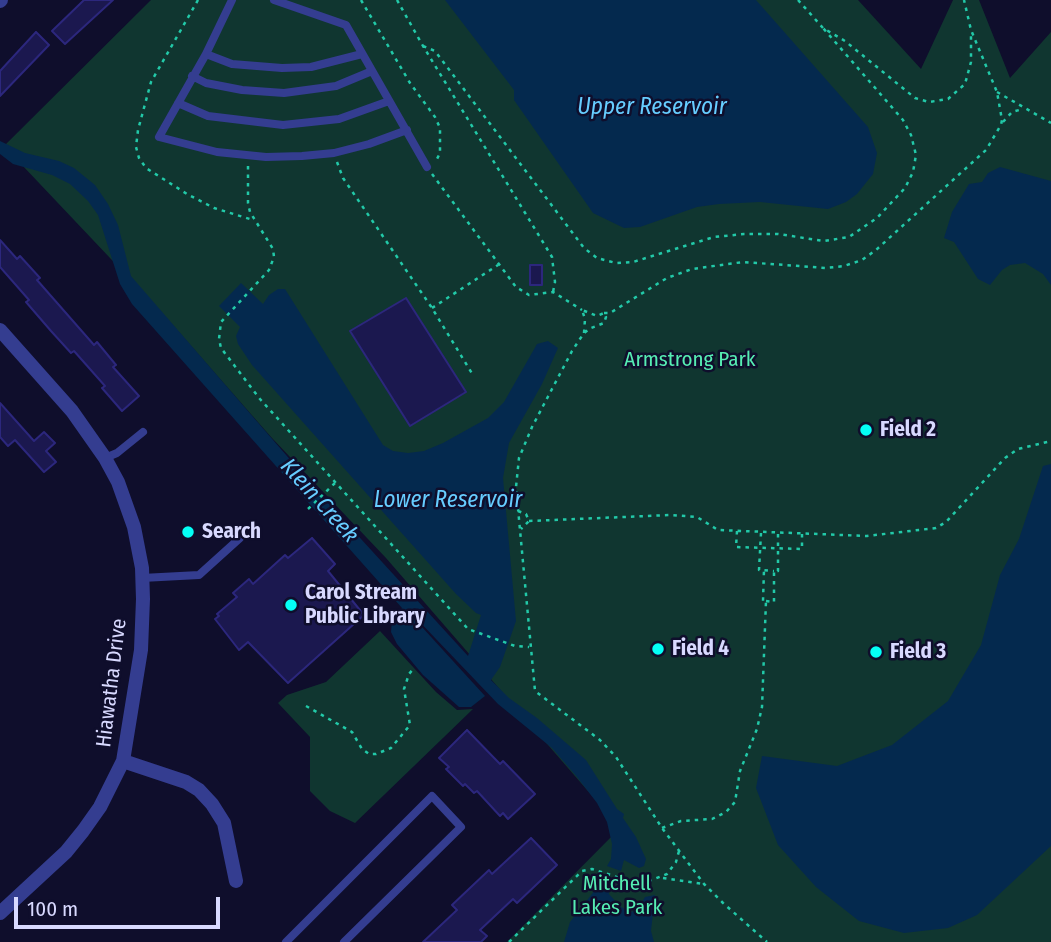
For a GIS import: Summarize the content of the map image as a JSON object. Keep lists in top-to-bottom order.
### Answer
{
  "streets": {
    "street": ["Hiawatha Drive"]
  },
  "water": ["Upper Reservoir", "Klein Creek", "Lower Reservoir"],
  "parks": ["Armstrong Park", "Mitchell Lakes Park"],
  "places": [
    "Field 2",
    "Search",
    "Carol Stream Public Library",
    "Field 4",
    "Field 3"
  ],
  "scale_bar": "100 m"
}
